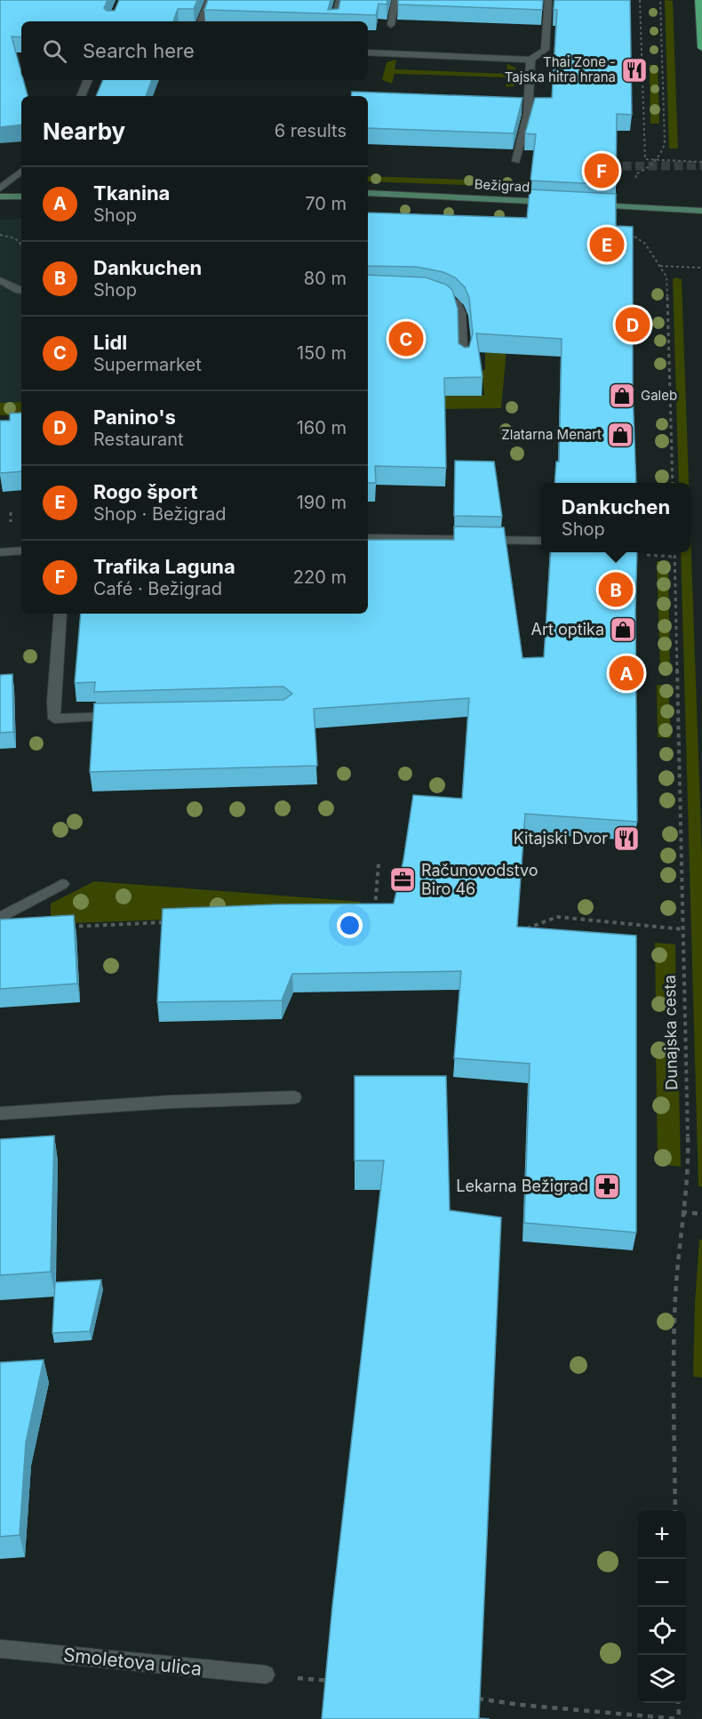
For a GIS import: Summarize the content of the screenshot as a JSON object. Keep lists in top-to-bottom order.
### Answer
{
  "streets": {
    "street": ["Bežigrad", "Smoletova ulica"],
    "path": ["Dunajska cesta"]
  },
  "places": {
    "restaurant": ["Thai Zone - Tajska hitra hrana", "Kitajski Dvor"],
    "shop": ["Galeb", "Zlatarna Menart", "Art optika"],
    "office": ["Računovodstvo Biro 46"],
    "pharmacy": ["Lekarna Bežigrad"]
  },
  "page": {
    "search": "Search here",
    "heading": ["Nearby", "6 results"],
    "pins": [
      "F",
      "E",
      "D",
      "C",
      "B",
      "A"
    ],
    "list": [
      {
        "mark": "A",
        "name": "Tkanina",
        "note": "Shop",
        "value": "70 m"
      },
      {
        "mark": "B",
        "name": "Dankuchen",
        "note": "Shop",
        "value": "80 m"
      },
      {
        "mark": "C",
        "name": "Lidl",
        "note": "Supermarket",
        "value": "150 m"
      },
      {
        "mark": "D",
        "name": "Panino's",
        "note": "Restaurant",
        "value": "160 m"
      },
      {
        "mark": "E",
        "name": "Rogo šport",
        "note": "Shop · Bežigrad",
        "value": "190 m"
      },
      {
        "mark": "F",
        "name": "Trafika Laguna",
        "note": "Café · Bežigrad",
        "value": "220 m"
      }
    ],
    "popup": ["Dankuchen", "Shop"],
    "map_buttons": ["+", "−"]
  }
}
